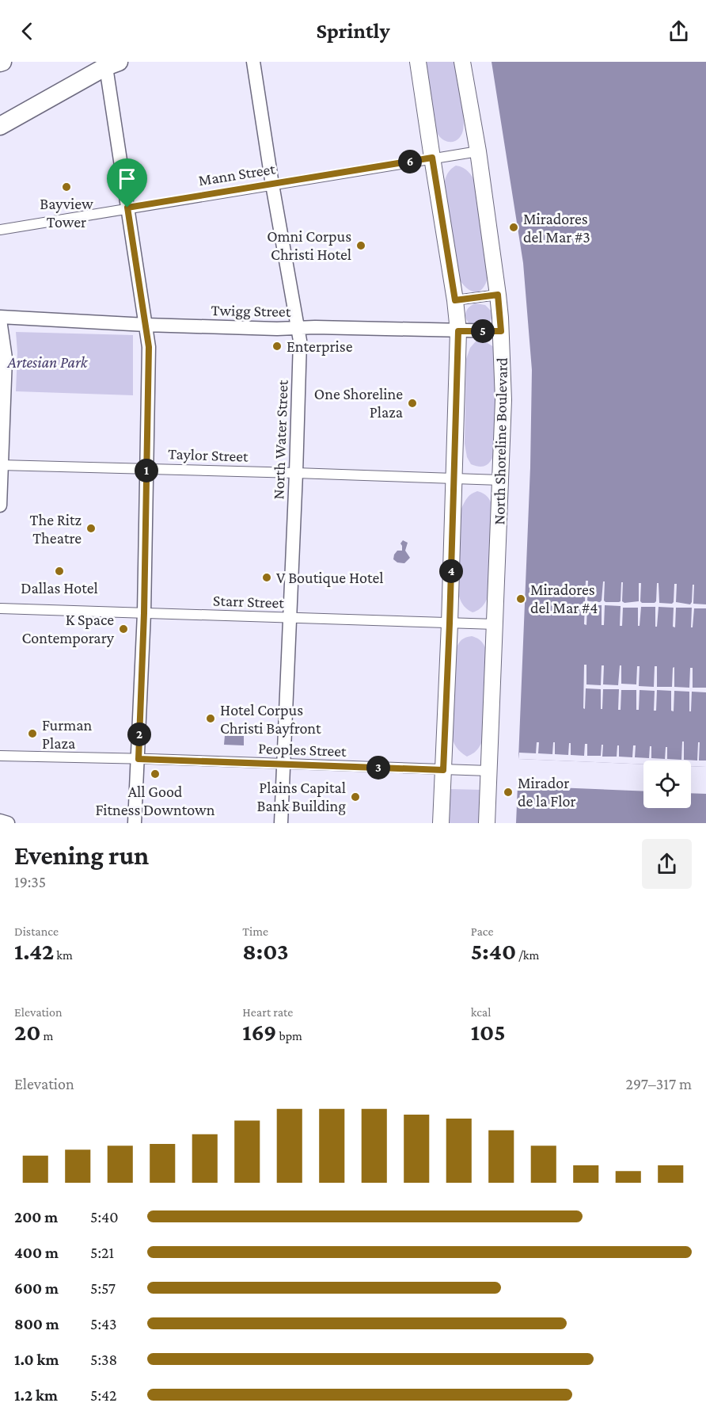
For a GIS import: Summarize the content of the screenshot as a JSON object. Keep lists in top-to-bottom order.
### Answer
{
  "streets": {
    "main road": ["North Shoreline Boulevard"],
    "street": [
      "Mann Street",
      "Twigg Street",
      "North Water Street",
      "Taylor Street",
      "Starr Street",
      "Peoples Street"
    ]
  },
  "crossings": [
    ["Mann Street", "North Water Street"],
    ["Mann Street", "North Shoreline Boulevard"],
    ["Twigg Street", "North Water Street"],
    ["Twigg Street", "North Shoreline Boulevard"],
    ["North Water Street", "Taylor Street"],
    ["North Water Street", "Starr Street"],
    ["North Water Street", "Peoples Street"],
    ["North Shoreline Boulevard", "Taylor Street"],
    ["North Shoreline Boulevard", "Starr Street"],
    ["North Shoreline Boulevard", "Peoples Street"]
  ],
  "parks": ["Artesian Park"],
  "places": [
    "Bayview Tower",
    "Miradores del Mar #3",
    "Omni Corpus Christi Hotel",
    "Enterprise",
    "One Shoreline Plaza",
    "The Ritz Theatre",
    "Dallas Hotel",
    "V Boutique Hotel",
    "Miradores del Mar #4",
    "K Space Contemporary",
    "Hotel Corpus Christi Bayfront",
    "Furman Plaza",
    "All Good Fitness Downtown",
    "Mirador de la Flor",
    "Plains Capital Bank Building"
  ],
  "page": {
    "header": "Sprintly",
    "pins": [
      "6",
      "5",
      "1",
      "4",
      "2",
      "3"
    ],
    "heading": ["Evening run", "19:35"],
    "stats": [
      ["Distance", "1.42 km"],
      ["Time", "8:03"],
      ["Pace", "5:40 /km"],
      ["Elevation", "20 m"],
      ["Heart rate", "169 bpm"],
      ["kcal", "105"]
    ],
    "chart": ["Elevation", "297–317 m"],
    "list": [
      {
        "name": "200 m",
        "note": "5:40"
      },
      {
        "name": "400 m",
        "note": "5:21"
      },
      {
        "name": "600 m",
        "note": "5:57"
      },
      {
        "name": "800 m",
        "note": "5:43"
      },
      {
        "name": "1.0 km",
        "note": "5:38"
      },
      {
        "name": "1.2 km",
        "note": "5:42"
      }
    ]
  }
}
